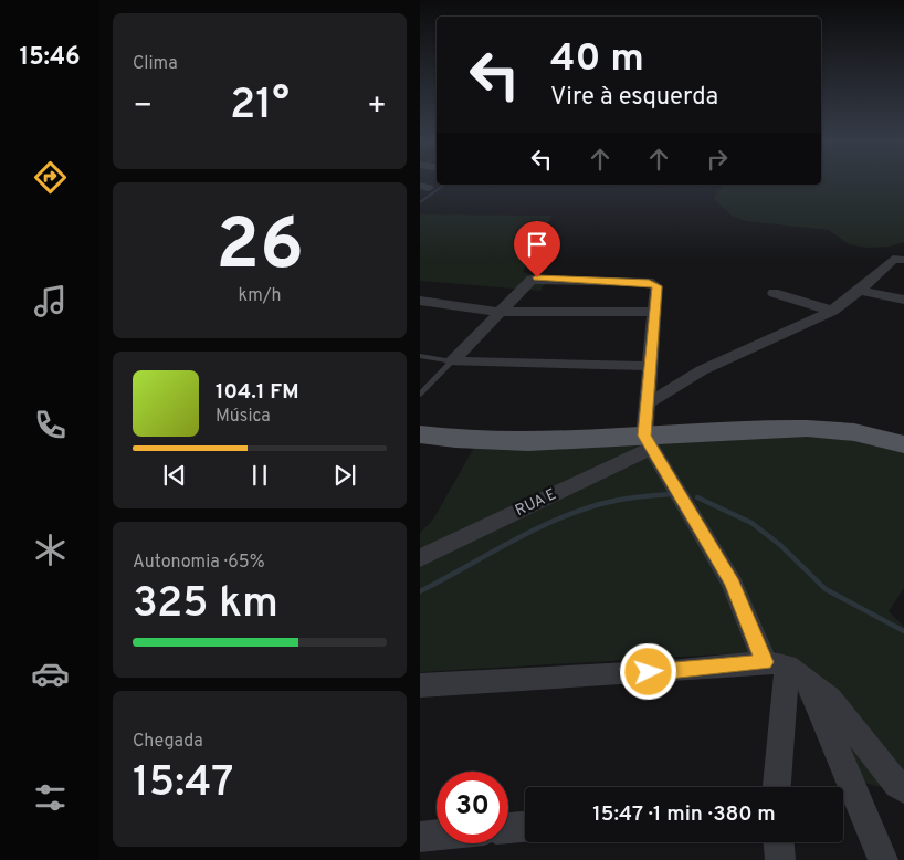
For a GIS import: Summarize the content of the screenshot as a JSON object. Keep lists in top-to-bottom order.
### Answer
{
  "streets": {
    "street": ["RUA E"]
  },
  "page": {
    "tabs": "15:46",
    "tile": [
      "Clima",
      ["26", "km/h"],
      ["Autonomia · 65%", "325 km"],
      ["Chegada", "15:47"]
    ],
    "turn": ["40 m", "Vire à esquerda"],
    "heat": ["−", "21°", "+"],
    "song": ["104.1 FM", "Música"],
    "limit": "30",
    "trip": "15:47 · 1 min · 380 m"
  }
}
